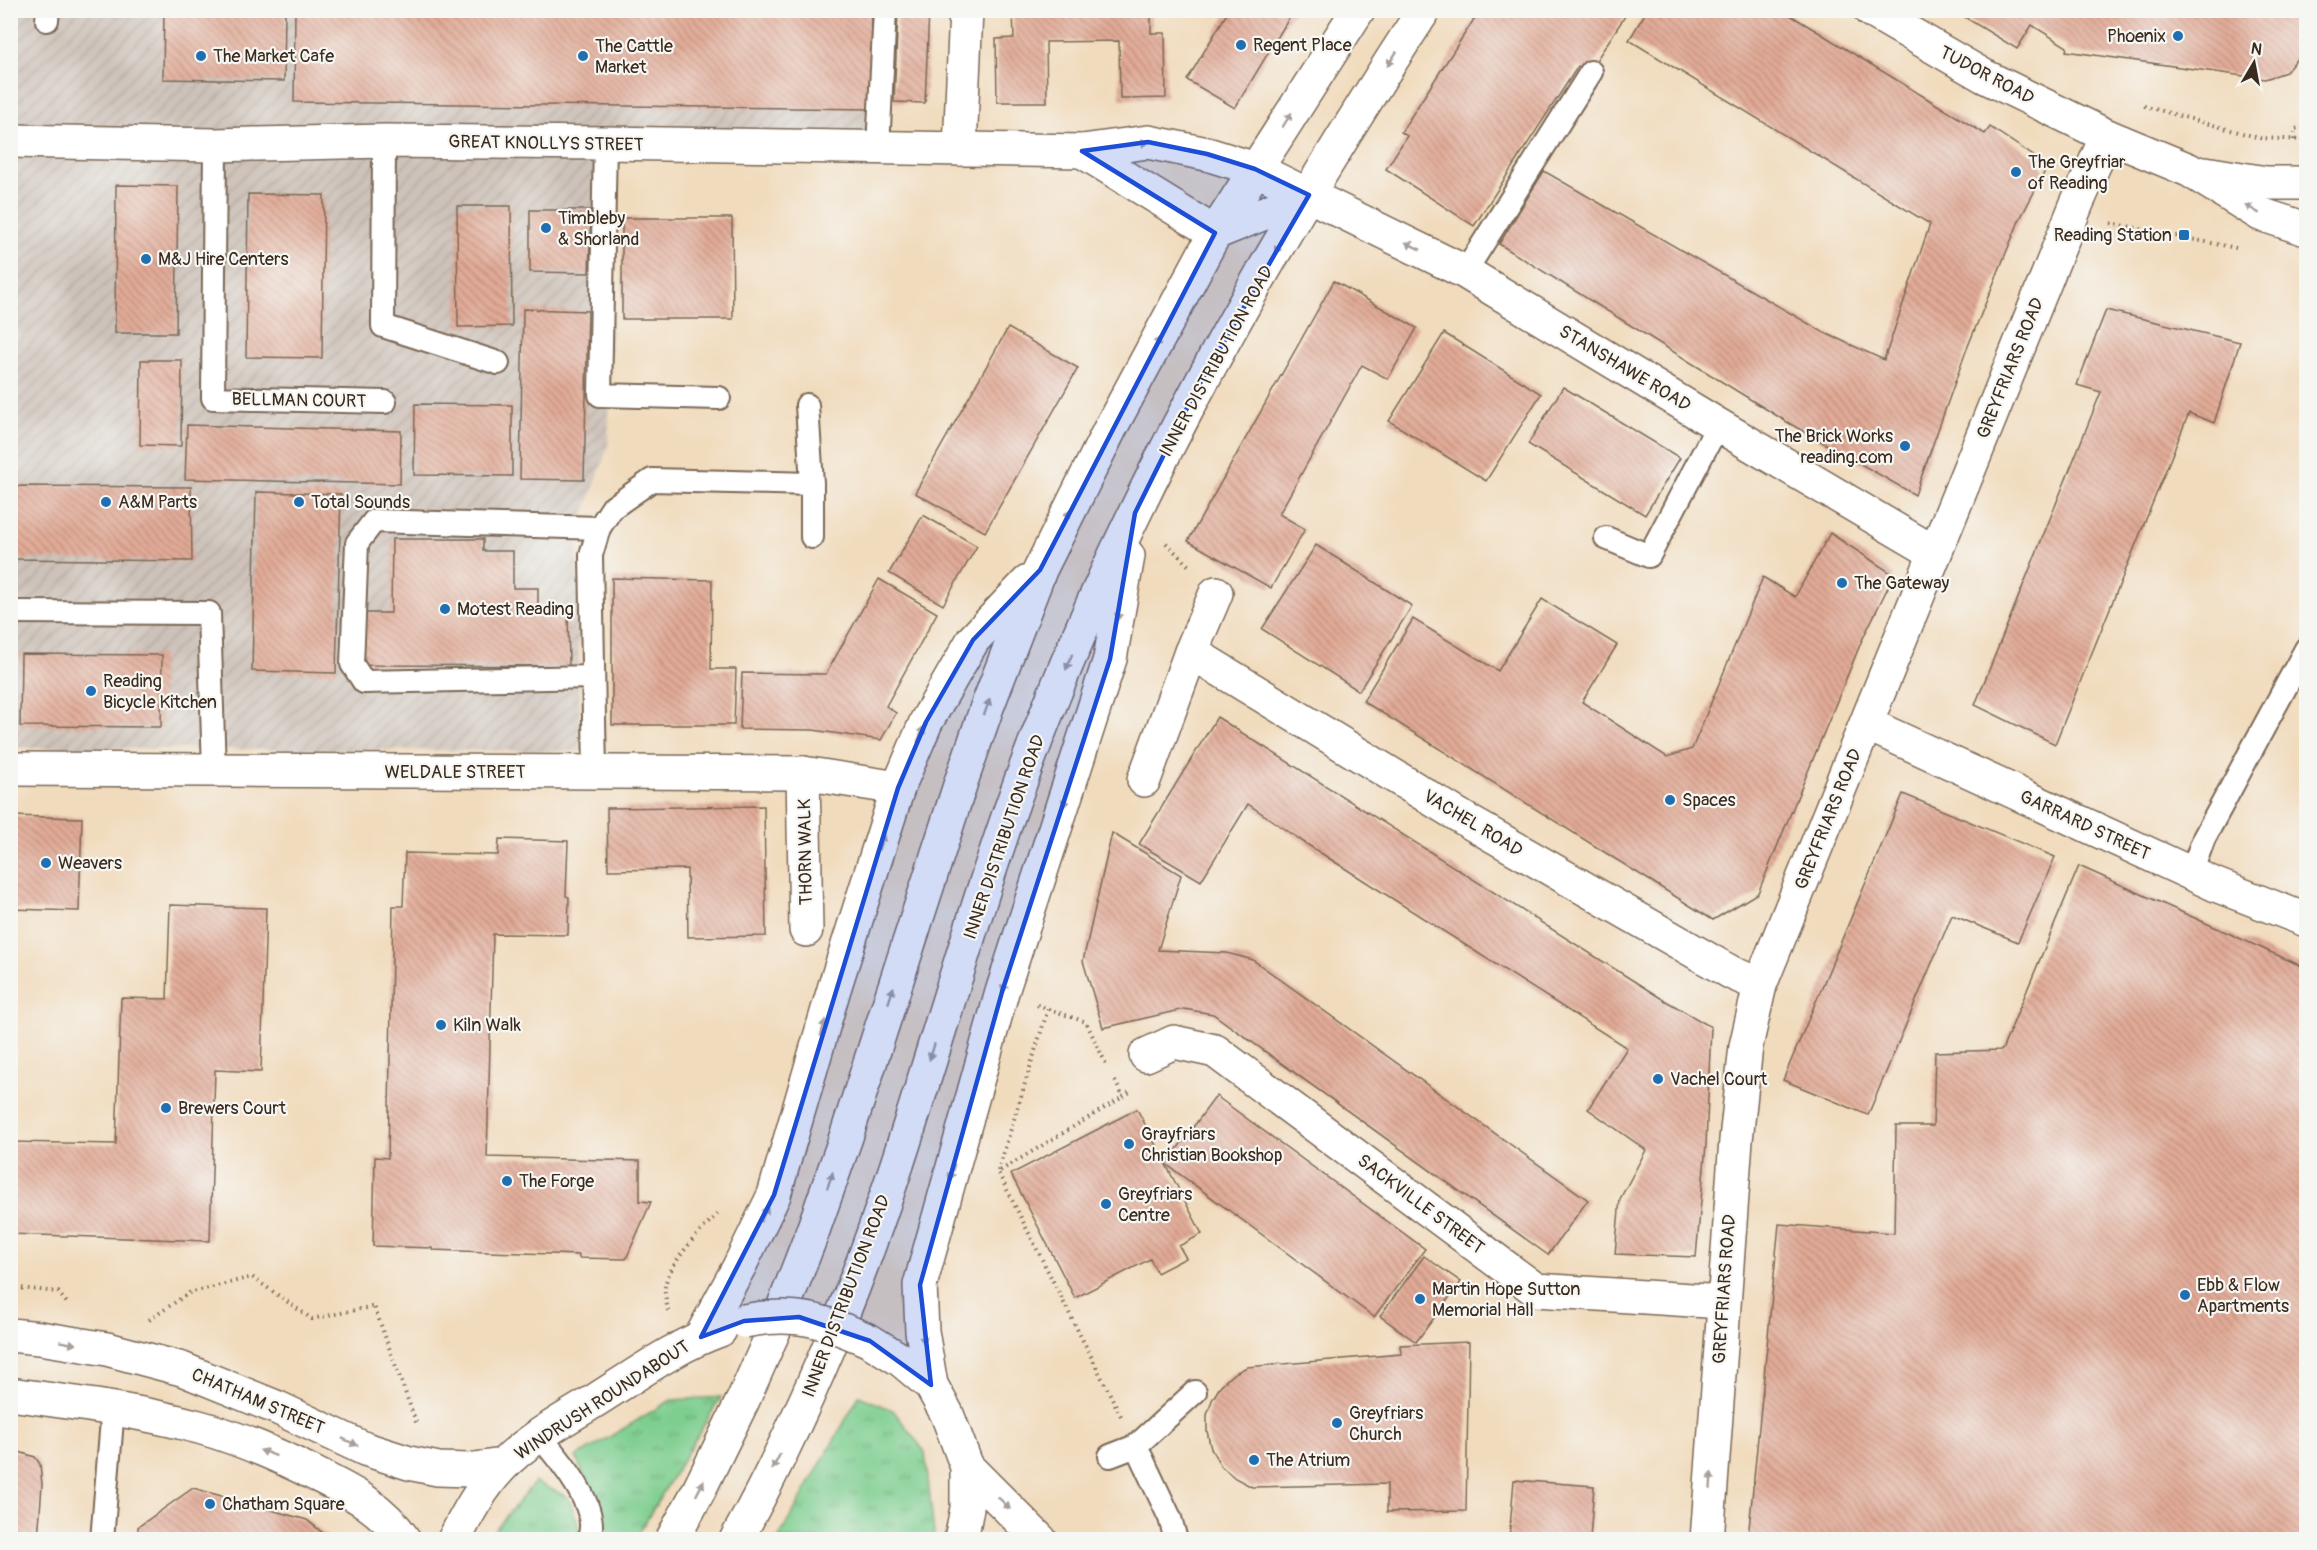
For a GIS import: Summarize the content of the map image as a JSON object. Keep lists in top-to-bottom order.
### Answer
{
  "streets": {
    "street": [
      "TUDOR ROAD",
      "GREAT KNOLLYS STREET",
      "INNER DISTRIBUTION ROAD",
      "STANSHAWE ROAD",
      "GREYFRIARS ROAD",
      "WELDALE STREET",
      "VACHEL ROAD",
      "GARRARD STREET",
      "THORN WALK",
      "SACKVILLE STREET",
      "WINDRUSH ROUNDABOUT",
      "CHATHAM STREET"
    ],
    "lane": ["BELLMAN COURT"]
  },
  "crossings": [
    ["TUDOR ROAD", "GREYFRIARS ROAD"],
    ["GREAT KNOLLYS STREET", "INNER DISTRIBUTION ROAD"],
    ["GREAT KNOLLYS STREET", "STANSHAWE ROAD"],
    ["GREAT KNOLLYS STREET", "BELLMAN COURT"],
    ["INNER DISTRIBUTION ROAD", "STANSHAWE ROAD"],
    ["STANSHAWE ROAD", "GREYFRIARS ROAD"],
    ["GREYFRIARS ROAD", "VACHEL ROAD"],
    ["GREYFRIARS ROAD", "GARRARD STREET"],
    ["GREYFRIARS ROAD", "SACKVILLE STREET"],
    ["WELDALE STREET", "THORN WALK"],
    ["WINDRUSH ROUNDABOUT", "CHATHAM STREET"]
  ],
  "places": {
    "other": [
      "Phoenix",
      "Regent Place",
      "The Market Cafe",
      "The Cattle Market",
      "The Greyfriar of Reading",
      "Timbleby & Shorland",
      "M&J Hire Centers",
      "The Brick Works reading.com",
      "A&M Parts",
      "Total Sounds",
      "The Gateway",
      "Motest Reading",
      "Reading Bicycle Kitchen",
      "Spaces",
      "Weavers",
      "Kiln Walk",
      "Vachel Court",
      "Brewers Court",
      "Grayfriars Christian Bookshop",
      "The Forge",
      "Greyfriars Centre",
      "Ebb & Flow Apartments",
      "Martin Hope Sutton Memorial Hall",
      "Greyfriars Church",
      "The Atrium",
      "Chatham Square"
    ],
    "transit": ["Reading Station"]
  },
  "north": "top"
}
